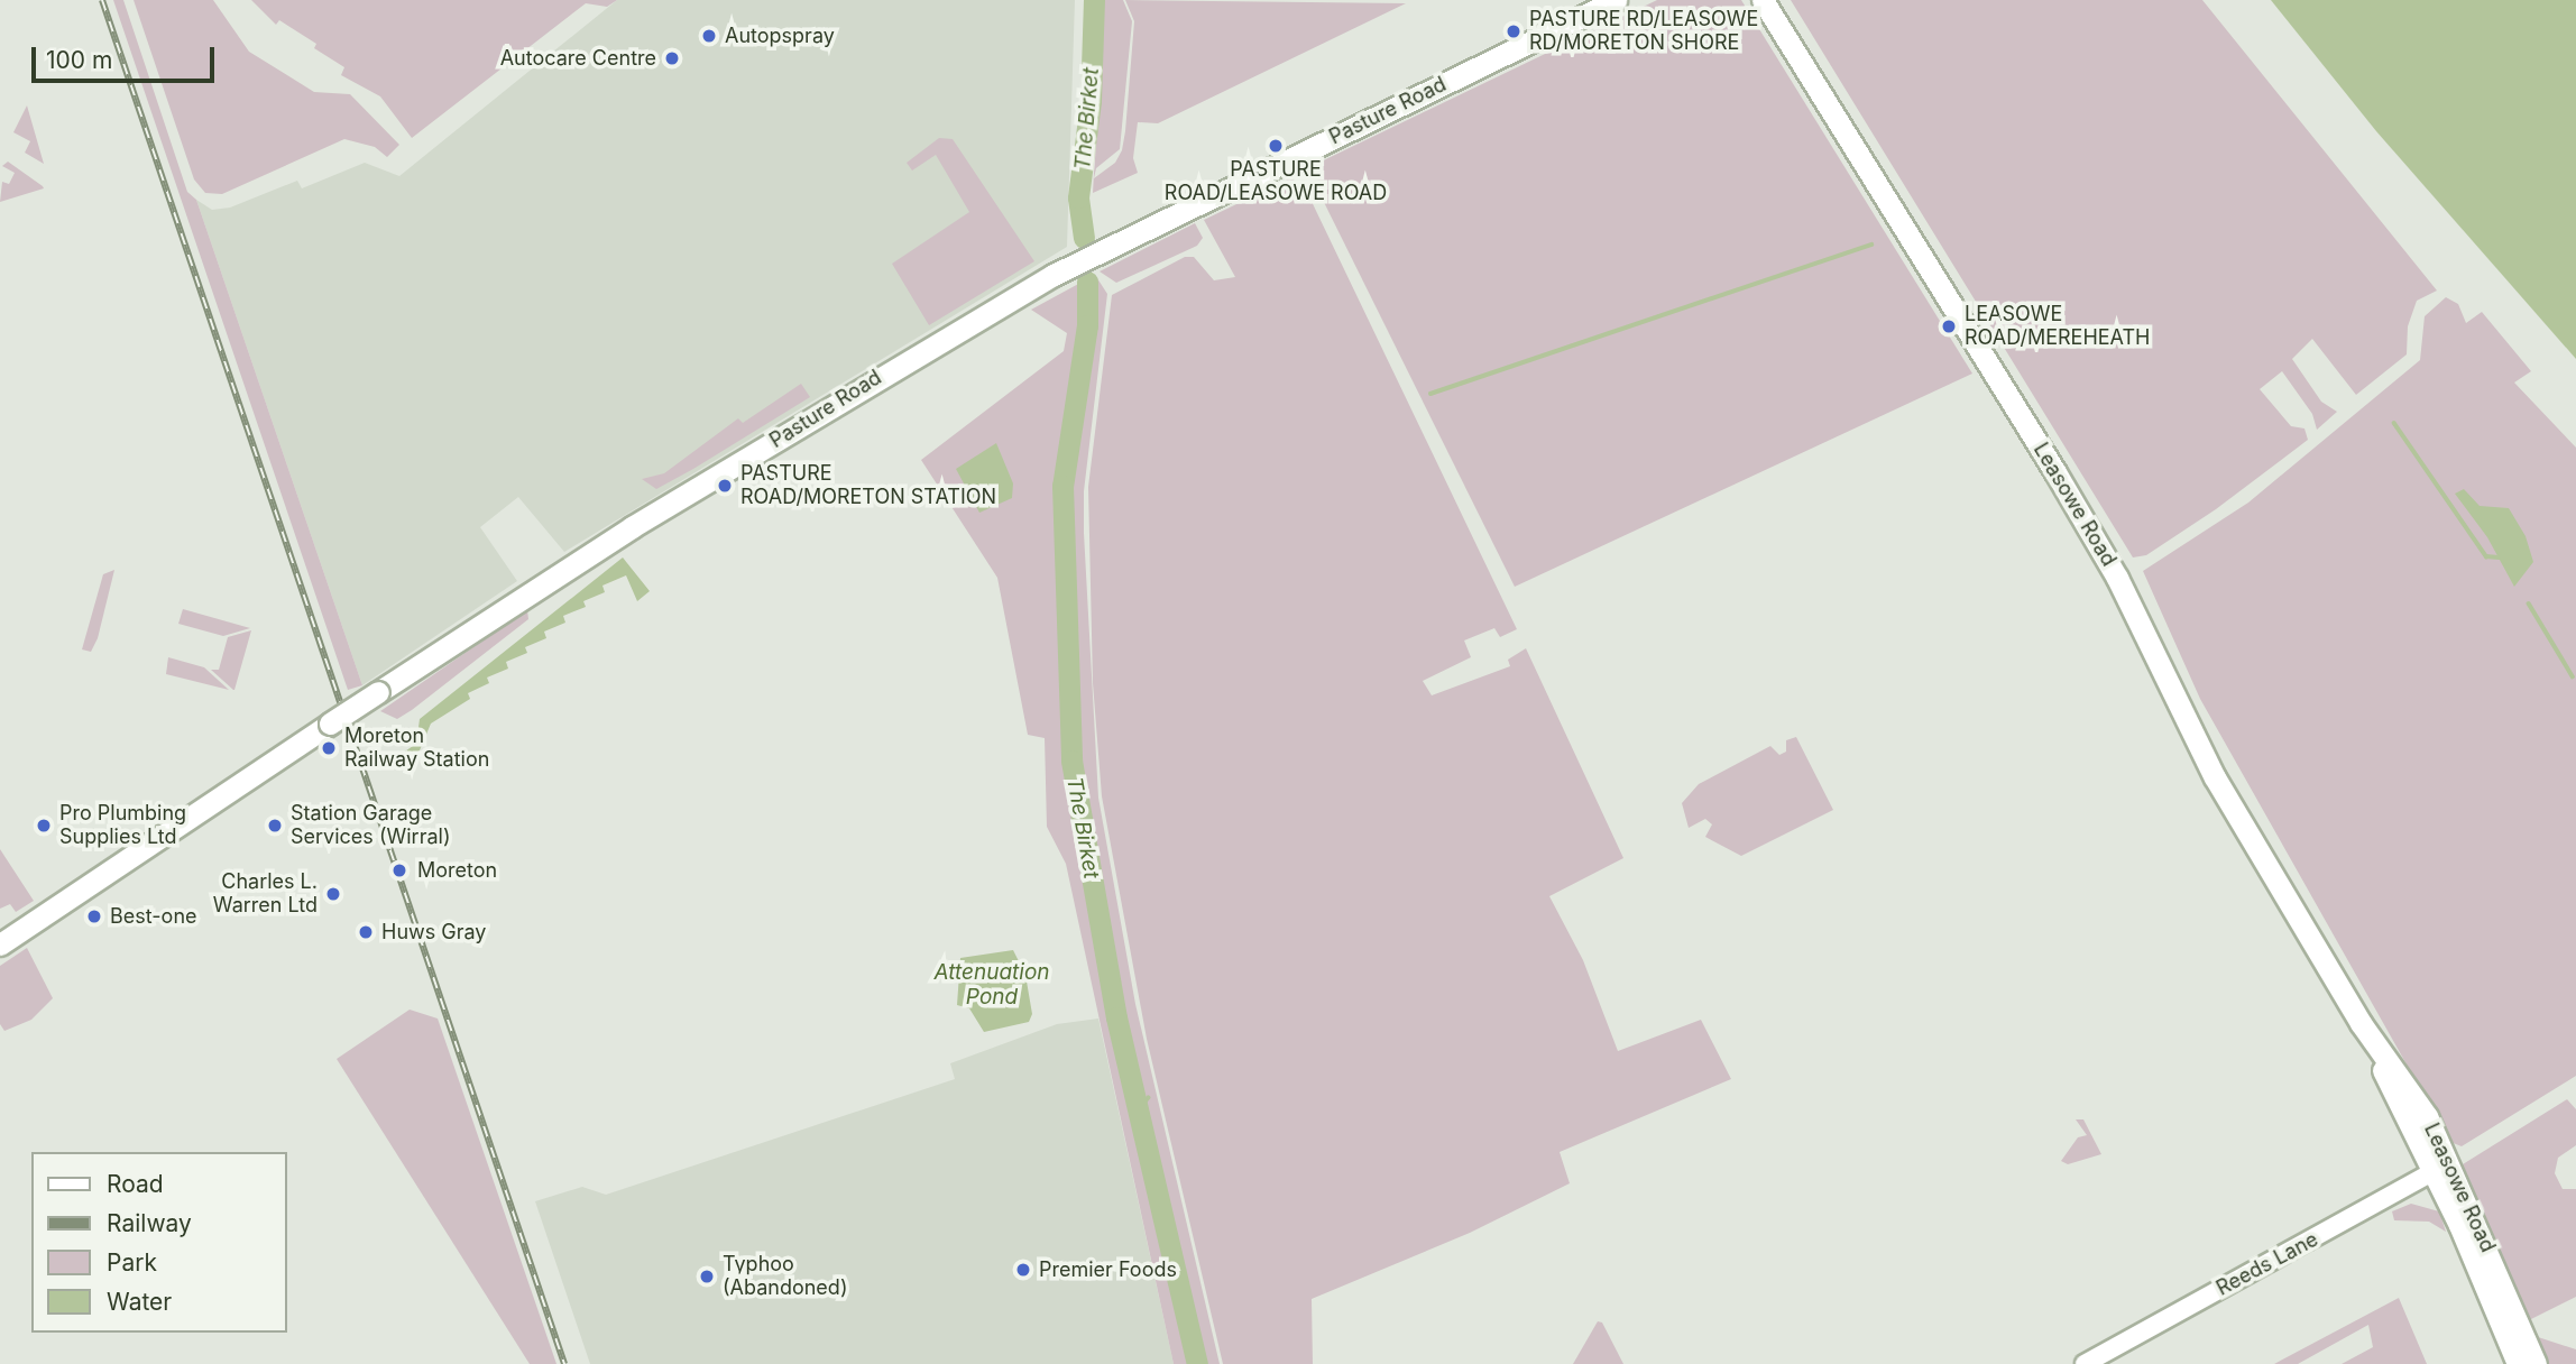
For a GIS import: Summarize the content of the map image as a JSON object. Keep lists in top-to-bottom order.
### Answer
{
  "streets": {
    "main road": ["Pasture Road", "Leasowe Road"],
    "street": ["Reeds Lane"]
  },
  "crossings": [
    ["Leasowe Road", "Reeds Lane"]
  ],
  "water": ["The Birket", "Attenuation Pond"],
  "places": [
    "PASTURE RD/LEASOWE RD/MORETON SHORE",
    "Autopspray",
    "Autocare Centre",
    "PASTURE ROAD/LEASOWE ROAD",
    "LEASOWE ROAD/MEREHEATH",
    "PASTURE ROAD/MORETON STATION",
    "Moreton Railway Station",
    "Pro Plumbing Supplies Ltd",
    "Station Garage Services (Wirral)",
    "Moreton",
    "Charles L. Warren Ltd",
    "Best-one",
    "Huws Gray",
    "Premier Foods",
    "Typhoo (Abandoned)"
  ],
  "legend": [
    "Road",
    "Railway",
    "Park",
    "Water"
  ],
  "scale_bar": "100 m"
}
